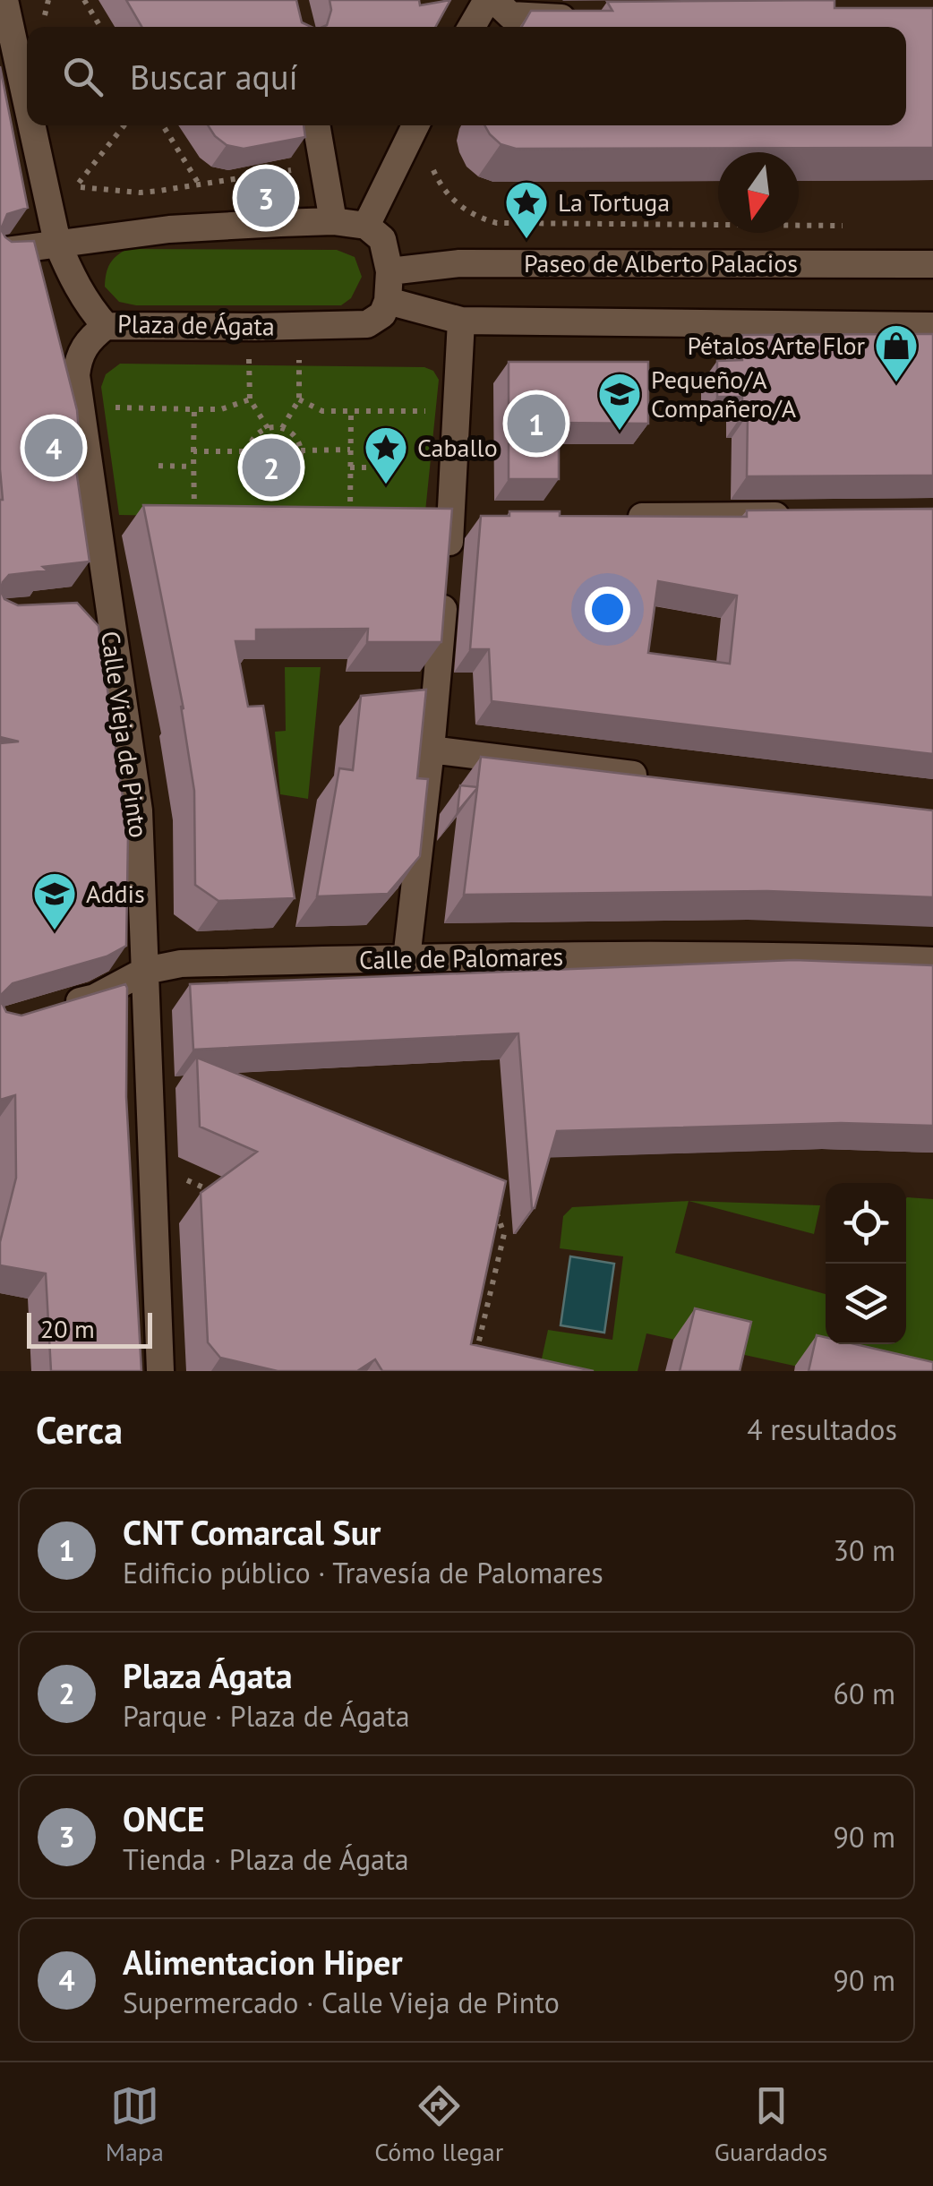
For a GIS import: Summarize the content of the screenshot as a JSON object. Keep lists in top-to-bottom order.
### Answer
{
  "streets": {
    "street": [
      "Paseo de Alberto Palacios",
      "Plaza de Ágata",
      "Calle Vieja de Pinto",
      "Calle de Palomares"
    ]
  },
  "crossings": [
    ["Plaza de Ágata", "Calle Vieja de Pinto"],
    ["Calle Vieja de Pinto", "Calle de Palomares"]
  ],
  "places": {
    "place": ["La Tortuga", "Caballo"],
    "shop": ["Pétalos Arte Flor"],
    "school or university": ["Pequeño/A Compañero/A", "Addis"]
  },
  "scale_bar": "20 m",
  "north": "bottom",
  "page": {
    "search": "Buscar aquí",
    "pins": [
      "3",
      "1",
      "4",
      "2"
    ],
    "scale": "20 m",
    "heading": ["Cerca", "4 resultados"],
    "list": [
      {
        "mark": "1",
        "name": "CNT Comarcal Sur",
        "note": "Edificio público · Travesía de Palomares",
        "value": "30 m"
      },
      {
        "mark": "2",
        "name": "Plaza Ágata",
        "note": "Parque · Plaza de Ágata",
        "value": "60 m"
      },
      {
        "mark": "3",
        "name": "ONCE",
        "note": "Tienda · Plaza de Ágata",
        "value": "90 m"
      },
      {
        "mark": "4",
        "name": "Alimentacion Hiper",
        "note": "Supermercado · Calle Vieja de Pinto",
        "value": "90 m"
      }
    ],
    "nav": ["Mapa", "Cómo llegar", "Guardados"]
  }
}
